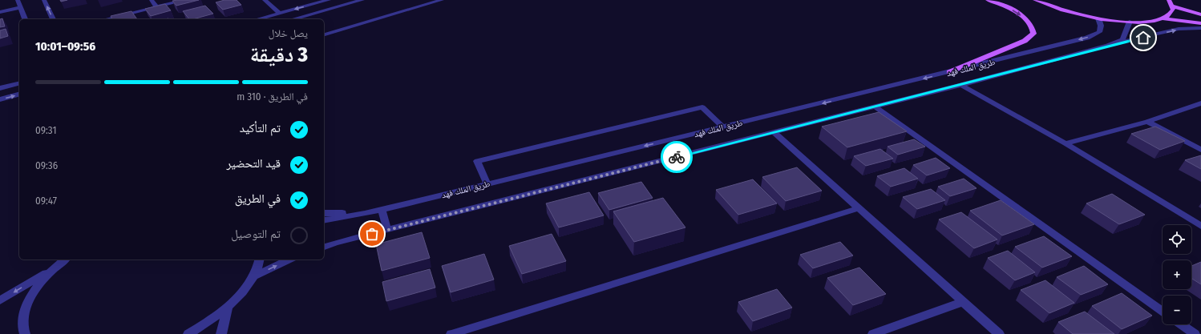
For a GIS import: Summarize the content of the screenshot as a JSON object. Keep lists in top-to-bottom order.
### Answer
{
  "streets": {
    "street": ["طريق الملك فهد"]
  },
  "page": {
    "heading": ["3 دقيقة", "يصل خلال", "09:56–10:01"],
    "bar": "في الطريق · 310 m",
    "list": [
      ["تم التأكيد", "09:31"],
      ["قيد التحضير", "09:36"],
      ["في الطريق", "09:47"],
      "تم التوصيل"
    ],
    "map_buttons": ["+", "−"]
  }
}
